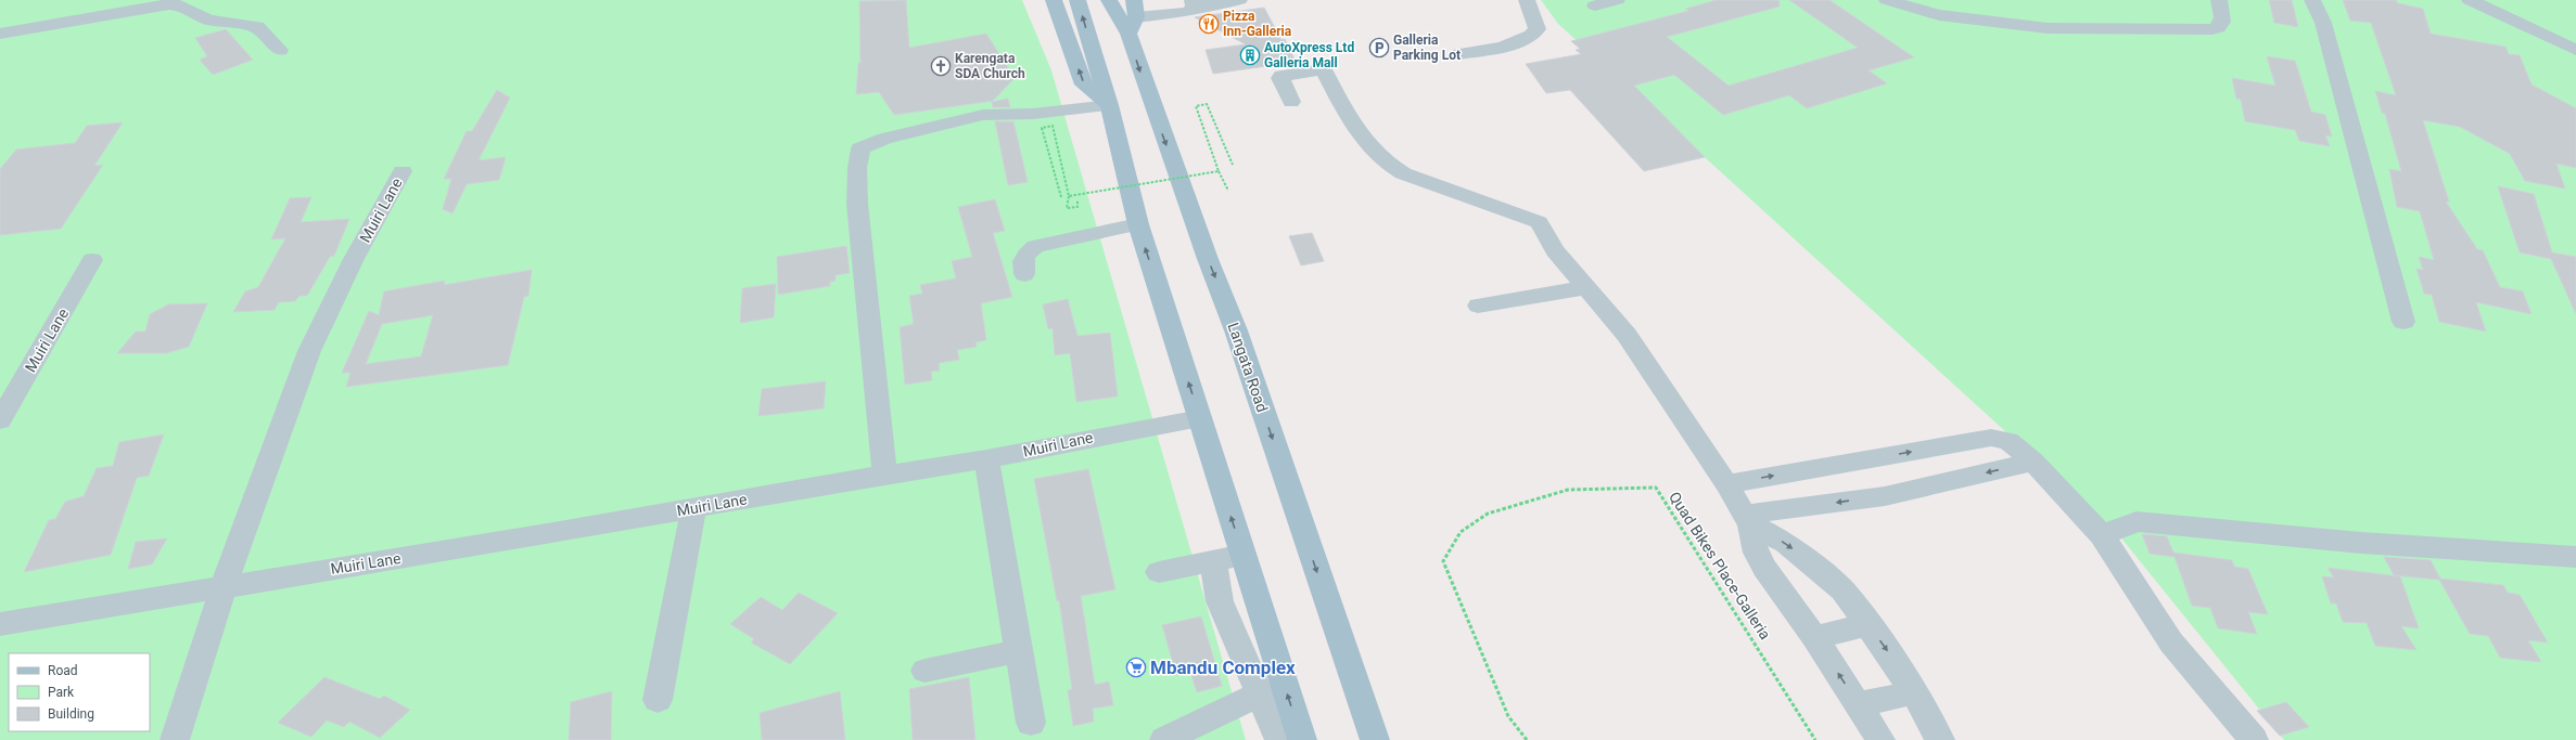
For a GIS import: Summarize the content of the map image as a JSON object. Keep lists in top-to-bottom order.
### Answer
{
  "streets": {
    "main road": ["Langata Road"],
    "street": ["Muiri Lane"],
    "path": ["Quad Bikes Place-Galleria"]
  },
  "places": {
    "restaurant": ["Pizza Inn-Galleria"],
    "parking": ["Galleria Parking Lot"],
    "building": ["AutoXpress Ltd Galleria Mall"],
    "church": ["Karengata SDA Church"],
    "supermarket": ["Mbandu Complex"]
  },
  "legend": ["Road", "Park", "Building"]
}
